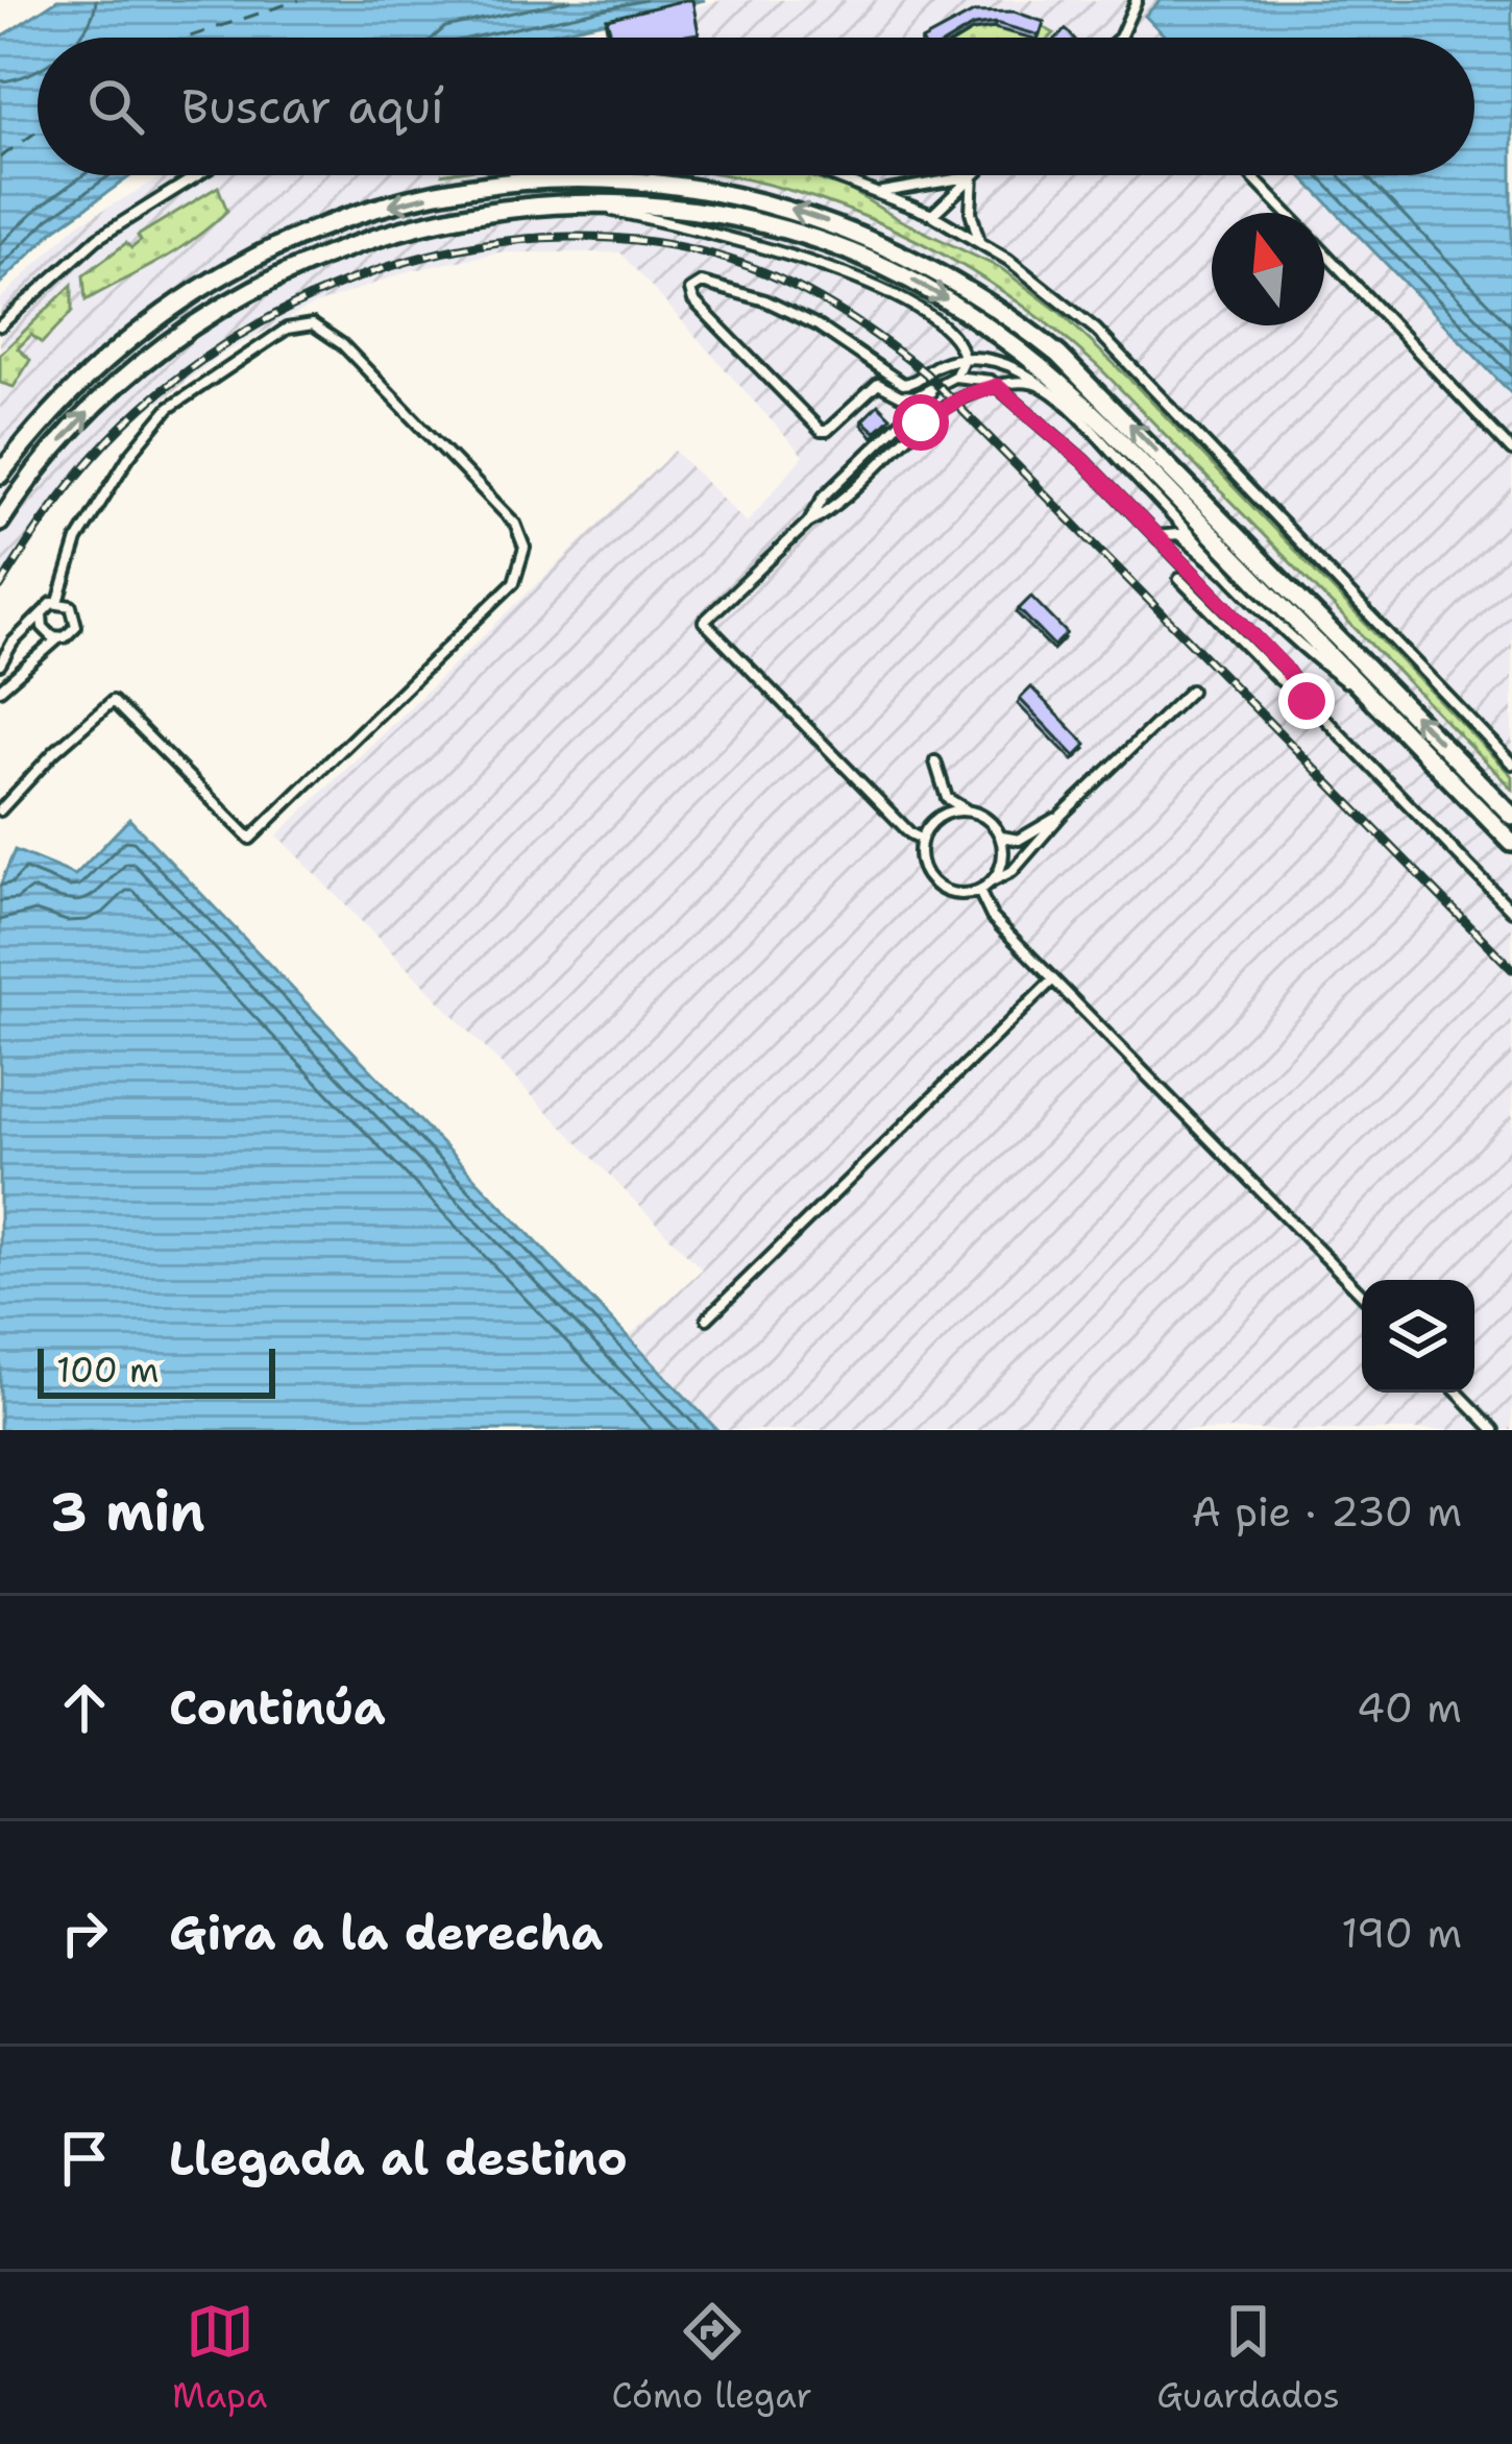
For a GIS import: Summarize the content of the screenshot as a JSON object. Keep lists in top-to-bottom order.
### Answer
{
  "scale_bar": "100 m",
  "north": "top",
  "page": {
    "search": "Buscar aquí",
    "scale": "100 m",
    "heading": ["3 min", "A pie · 230 m"],
    "list": [
      ["Continúa", "40 m"],
      ["Gira a la derecha", "190 m"],
      "Llegada al destino"
    ],
    "nav": ["Mapa", "Cómo llegar", "Guardados"]
  }
}
